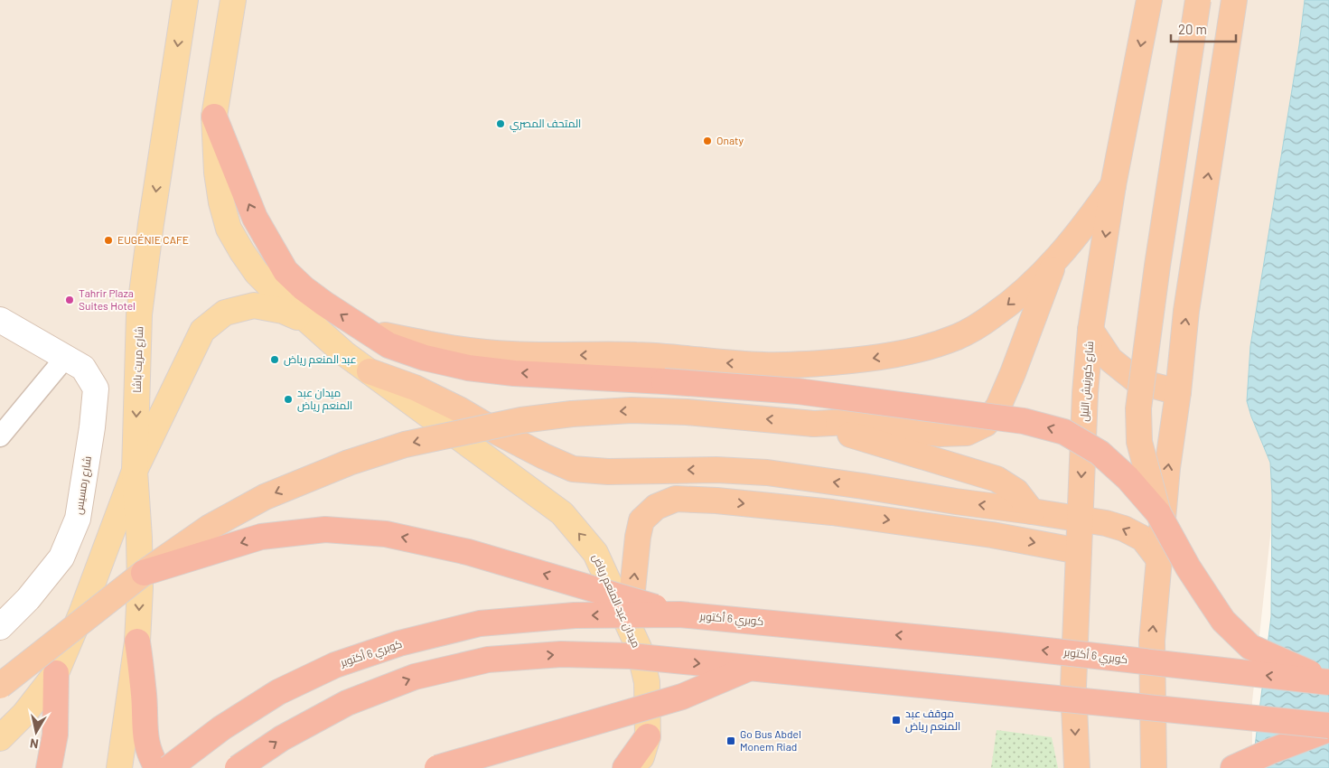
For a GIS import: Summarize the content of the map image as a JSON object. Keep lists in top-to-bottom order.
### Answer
{
  "streets": {
    "highway": ["شارع كورنيش النيل", "كوبري 6 أكتوبر"],
    "main road": ["شارع مريت باشا", "شارع رمسيس", "ميدان عبد المنعم رياض"]
  },
  "one_way": ["ميدان عبد المنعم رياض"],
  "places": {
    "other": [
      "المتحف المصري",
      "Onaty",
      "EUGÉNIE CAFE",
      "Tahrir Plaza Suites Hotel",
      "عبد المنعم رياض",
      "ميدان عبد المنعم رياض"
    ],
    "transit": ["موقف عبد المنعم رياض", "Go Bus Abdel Monem Riad"]
  },
  "scale_bar": "20 m",
  "north": "bottom"
}
